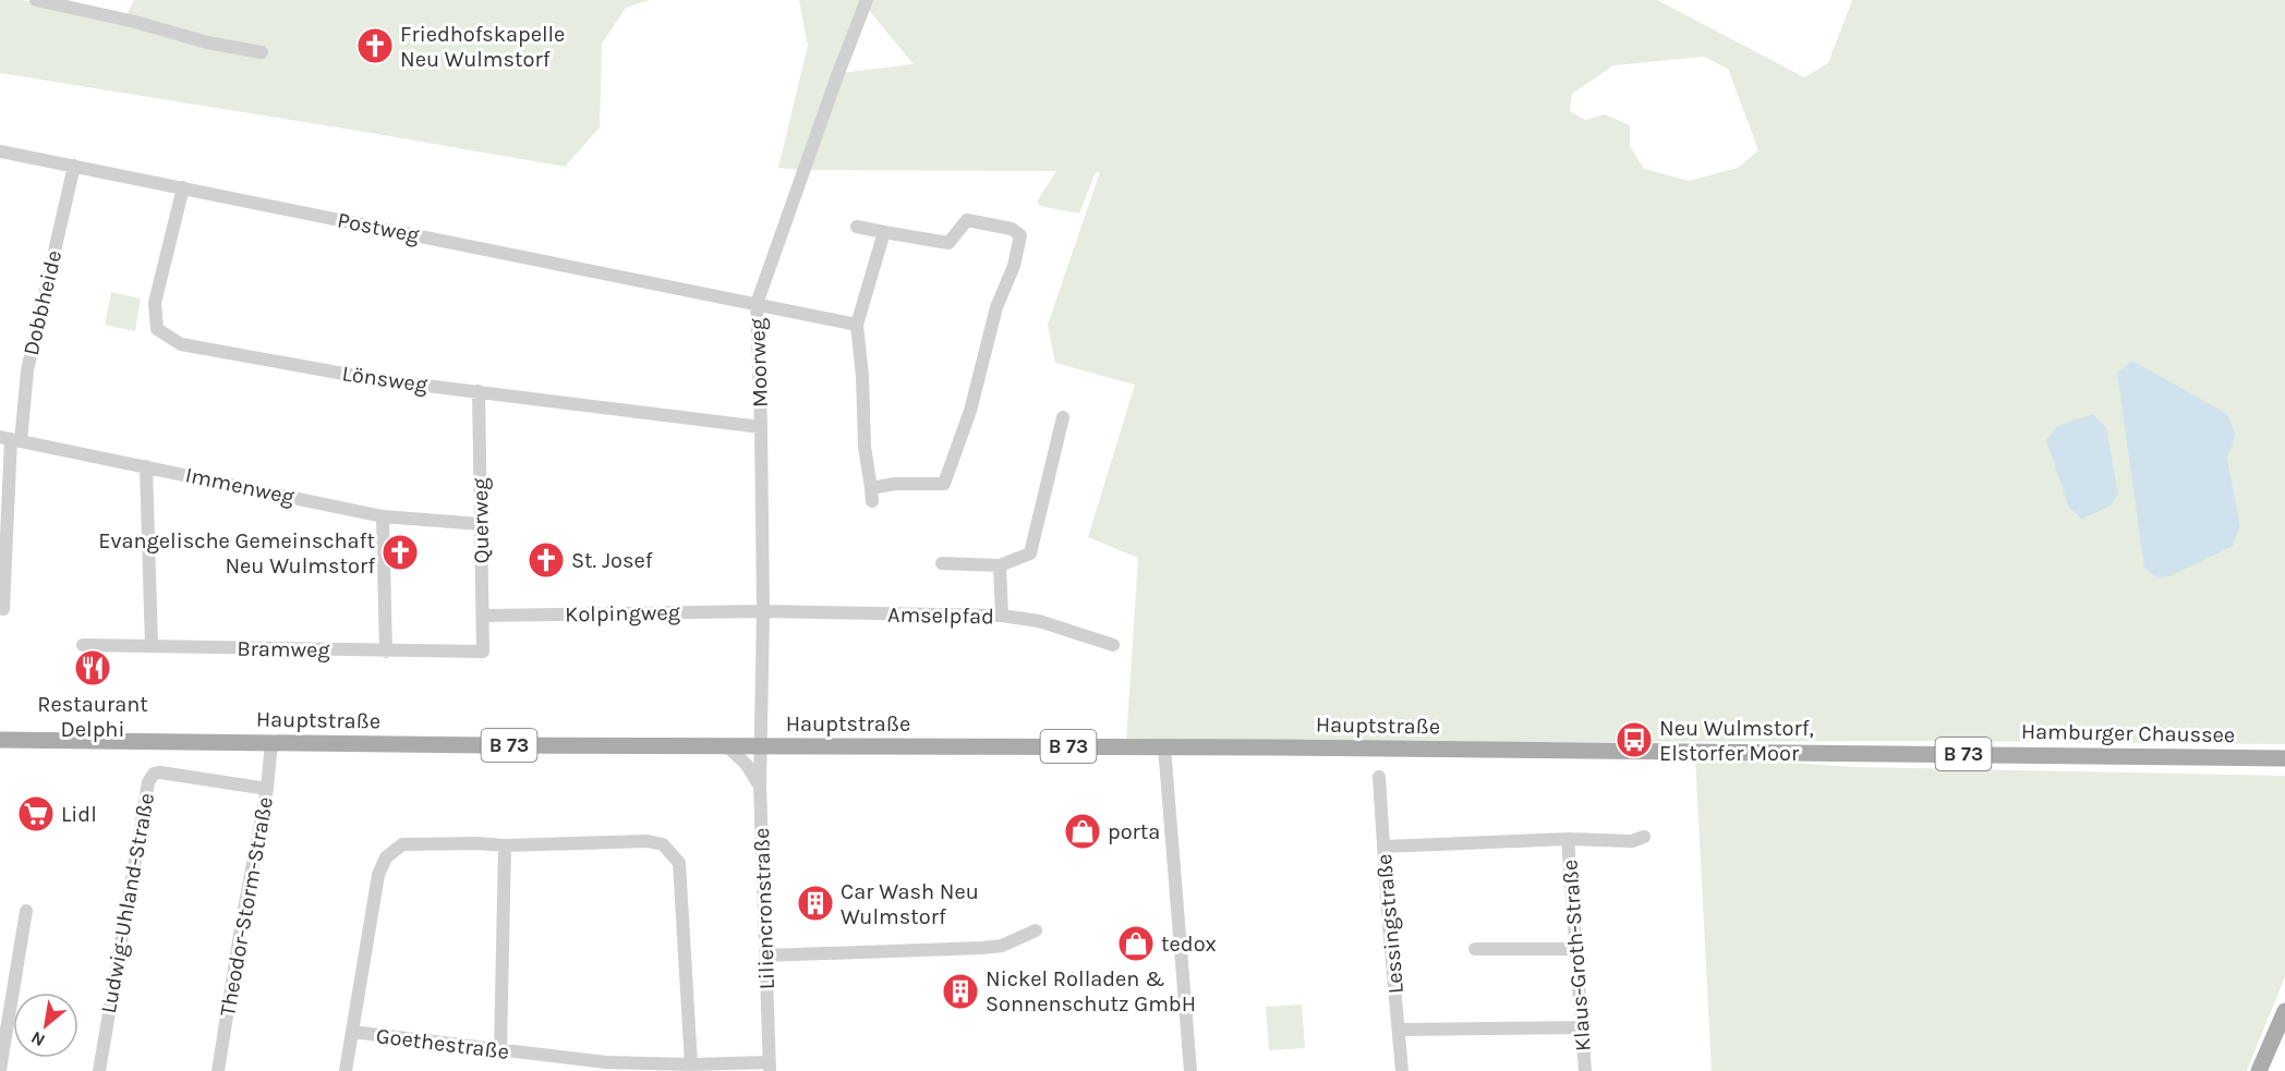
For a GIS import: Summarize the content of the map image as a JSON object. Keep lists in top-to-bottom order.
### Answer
{
  "streets": {
    "main road": ["Hauptstraße", "Hamburger Chaussee", "B 73"],
    "street": [
      "Postweg",
      "Dobbheide",
      "Moorweg",
      "Lönsweg",
      "Immenweg",
      "Querweg",
      "Kolpingweg",
      "Amselpfad",
      "Bramweg",
      "Ludwig-Uhland-Straße",
      "Theodor-Storm-Straße",
      "Liliencronstraße",
      "Lessingstraße",
      "Klaus-Groth-Straße",
      "Goethestraße"
    ]
  },
  "crossings": [
    ["Postweg", "Dobbheide"],
    ["Postweg", "Moorweg"],
    ["Postweg", "Lönsweg"],
    ["Dobbheide", "Immenweg"],
    ["Moorweg", "Lönsweg"],
    ["Moorweg", "Kolpingweg"],
    ["Moorweg", "Amselpfad"],
    ["Moorweg", "Hauptstraße"],
    ["Moorweg", "Liliencronstraße"],
    ["Lönsweg", "Querweg"],
    ["Immenweg", "Querweg"],
    ["Querweg", "Kolpingweg"],
    ["Querweg", "Bramweg"],
    ["Kolpingweg", "Amselpfad"],
    ["Hauptstraße", "Hamburger Chaussee"],
    ["Hauptstraße", "Theodor-Storm-Straße"],
    ["Hauptstraße", "Liliencronstraße"],
    ["Ludwig-Uhland-Straße", "Theodor-Storm-Straße"],
    ["Liliencronstraße", "Goethestraße"],
    ["Lessingstraße", "Klaus-Groth-Straße"]
  ],
  "places": {
    "church": ["Friedhofskapelle Neu Wulmstorf", "Evangelische Gemeinschaft Neu Wulmstorf", "St. Josef"],
    "restaurant": ["Restaurant Delphi"],
    "bus stop": ["Neu Wulmstorf, Elstorfer Moor"],
    "supermarket": ["Lidl"],
    "shop": ["porta", "tedox"],
    "building": ["Car Wash Neu Wulmstorf", "Nickel Rolladen & Sonnenschutz GmbH"]
  },
  "north": "bottom left"
}
